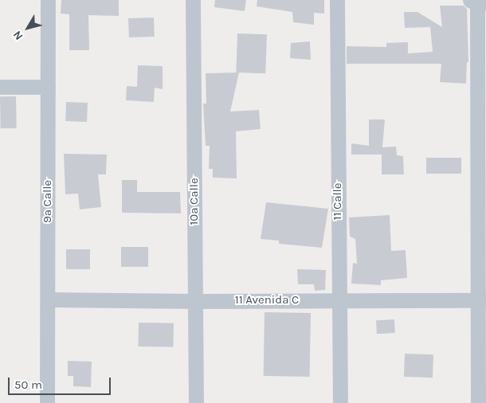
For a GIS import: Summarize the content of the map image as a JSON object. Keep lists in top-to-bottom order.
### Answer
{
  "streets": {
    "street": [
      "9a Calle",
      "10a Calle",
      "11 Calle",
      "11 Avenida C"
    ]
  },
  "crossings": [
    ["9a Calle", "11 Avenida C"],
    ["10a Calle", "11 Avenida C"],
    ["11 Calle", "11 Avenida C"]
  ],
  "scale_bar": "50 m",
  "north": "bottom left"
}
